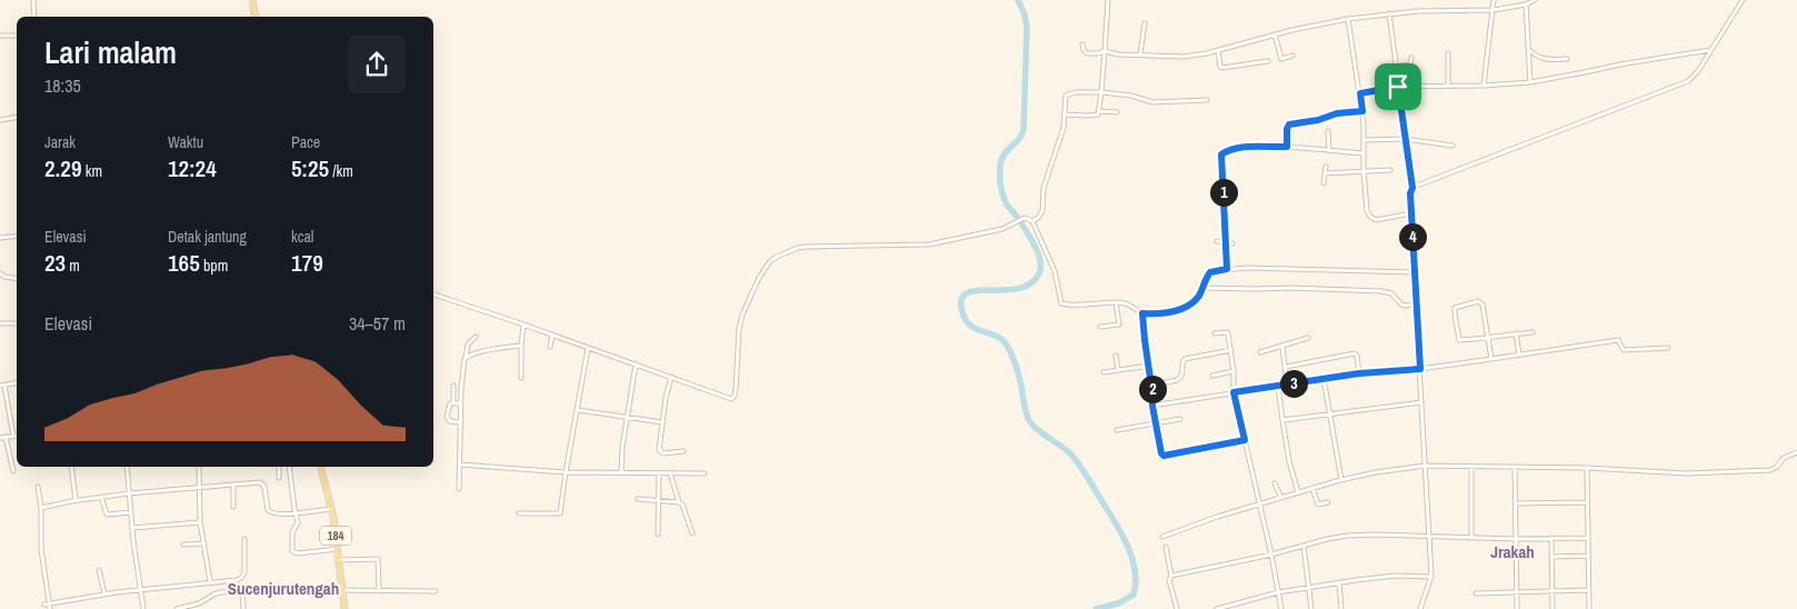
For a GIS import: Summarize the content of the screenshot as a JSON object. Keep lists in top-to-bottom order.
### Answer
{
  "streets": {
    "main road": ["184"]
  },
  "districts": ["Jrakah", "Sucenjurutengah"],
  "page": {
    "heading": ["Lari malam", "18:35"],
    "stats": [
      ["Jarak", "2.29 km"],
      ["Waktu", "12:24"],
      ["Pace", "5:25 /km"],
      ["Elevasi", "23 m"],
      ["Detak jantung", "165 bpm"],
      ["kcal", "179"]
    ],
    "pins": [
      "1",
      "4",
      "3",
      "2"
    ],
    "chart": ["Elevasi", "34–57 m"]
  }
}
